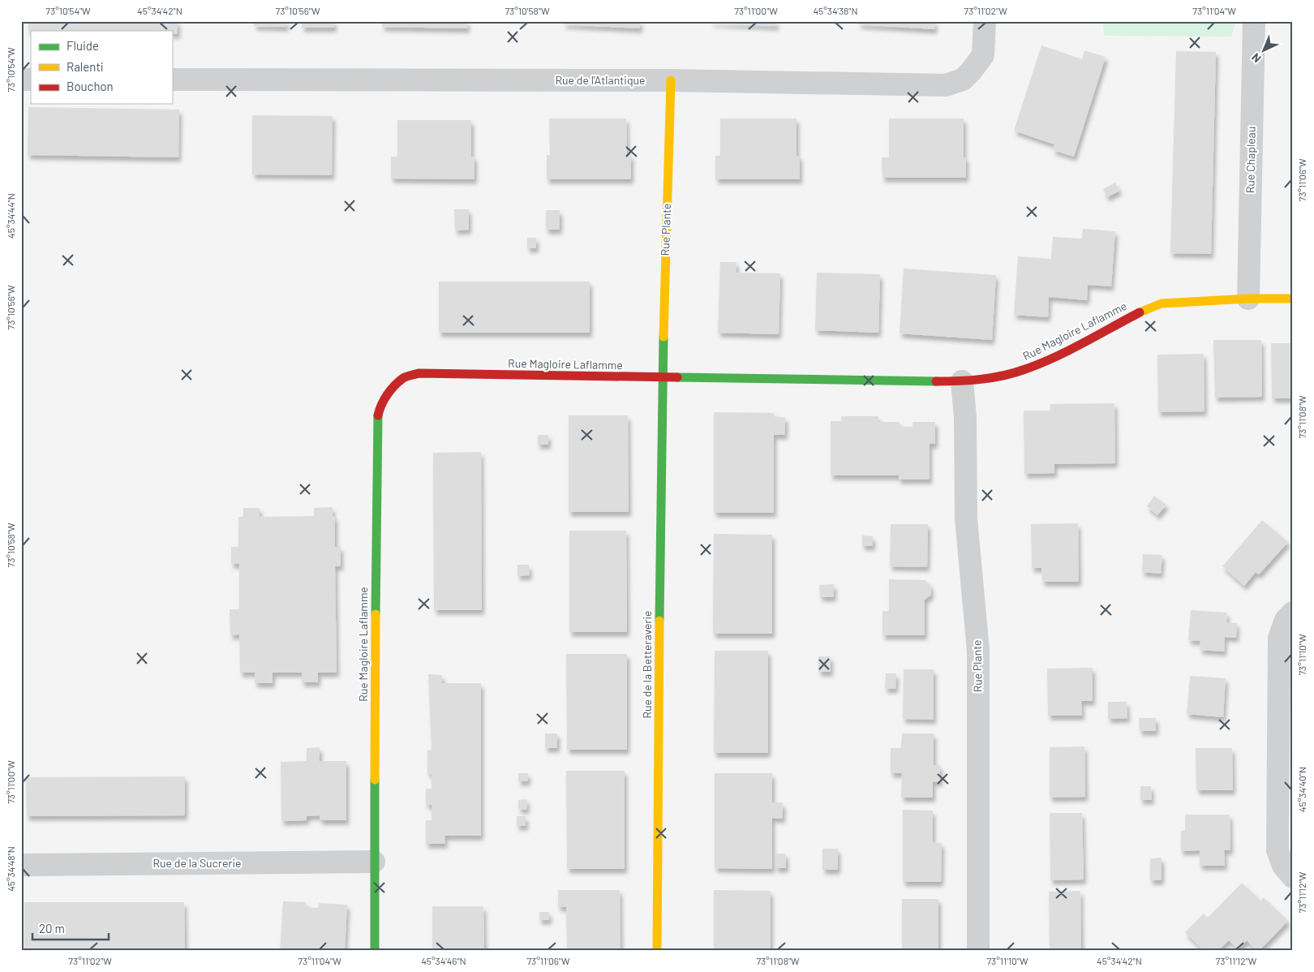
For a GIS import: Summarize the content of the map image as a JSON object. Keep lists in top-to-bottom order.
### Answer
{
  "streets": {
    "street": [
      "Rue de l'Atlantique",
      "Rue Chapleau",
      "Rue Plante",
      "Rue Magloire Laflamme",
      "Rue de la Betteraverie",
      "Rue de la Sucrerie"
    ]
  },
  "crossings": [
    ["Rue de l'Atlantique", "Rue Plante"],
    ["Rue Chapleau", "Rue Magloire Laflamme"],
    ["Rue Plante", "Rue Magloire Laflamme"],
    ["Rue Plante", "Rue de la Betteraverie"],
    ["Rue Magloire Laflamme", "Rue de la Betteraverie"],
    ["Rue Magloire Laflamme", "Rue de la Sucrerie"]
  ],
  "legend": ["Fluide", "Ralenti", "Bouchon"],
  "scale_bar": "20 m",
  "north": "bottom left",
  "coordinates": [
    "73°10'54\"W",
    "45°34'42\"N",
    "73°10'56\"W",
    "73°10'58\"W",
    "73°11'00\"W",
    "45°34'38\"N",
    "73°11'02\"W",
    "73°11'04\"W",
    "73°11'06\"W",
    "45°34'44\"N",
    "73°11'08\"W",
    "73°11'10\"W",
    "45°34'40\"N",
    "45°34'48\"N",
    "73°11'12\"W",
    "45°34'46\"N"
  ]
}
